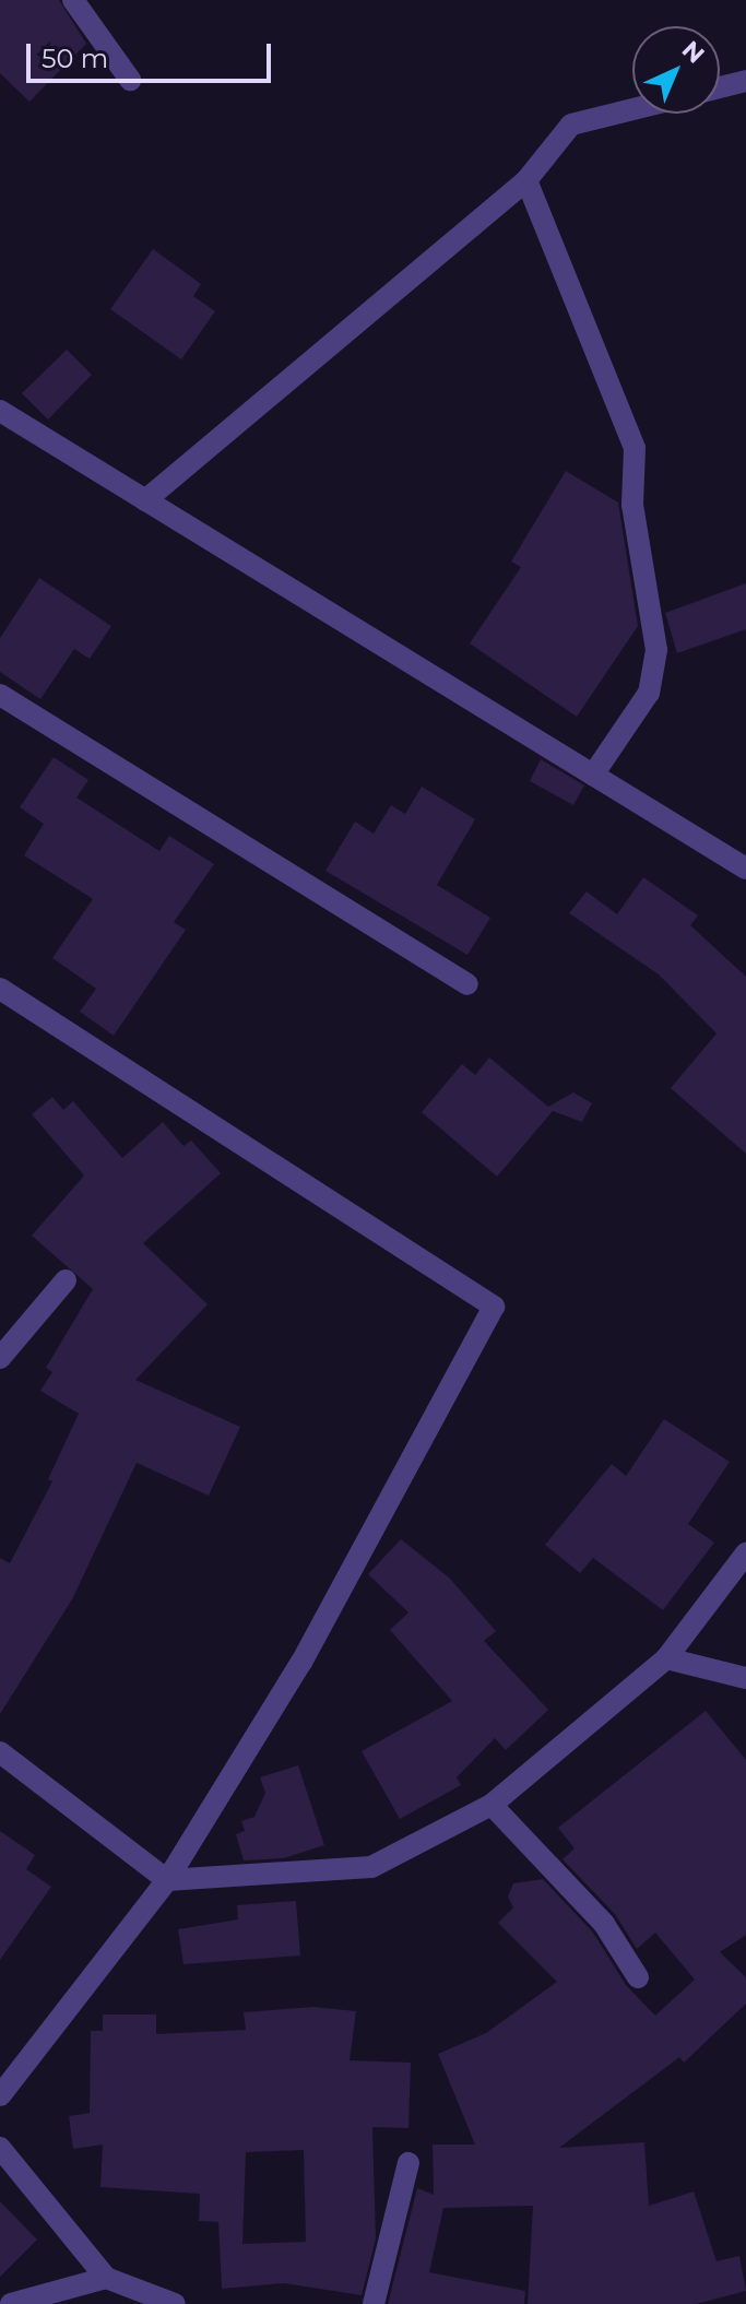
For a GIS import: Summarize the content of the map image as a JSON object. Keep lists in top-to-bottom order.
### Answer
{
  "scale_bar": "50 m",
  "north": "top right"
}
